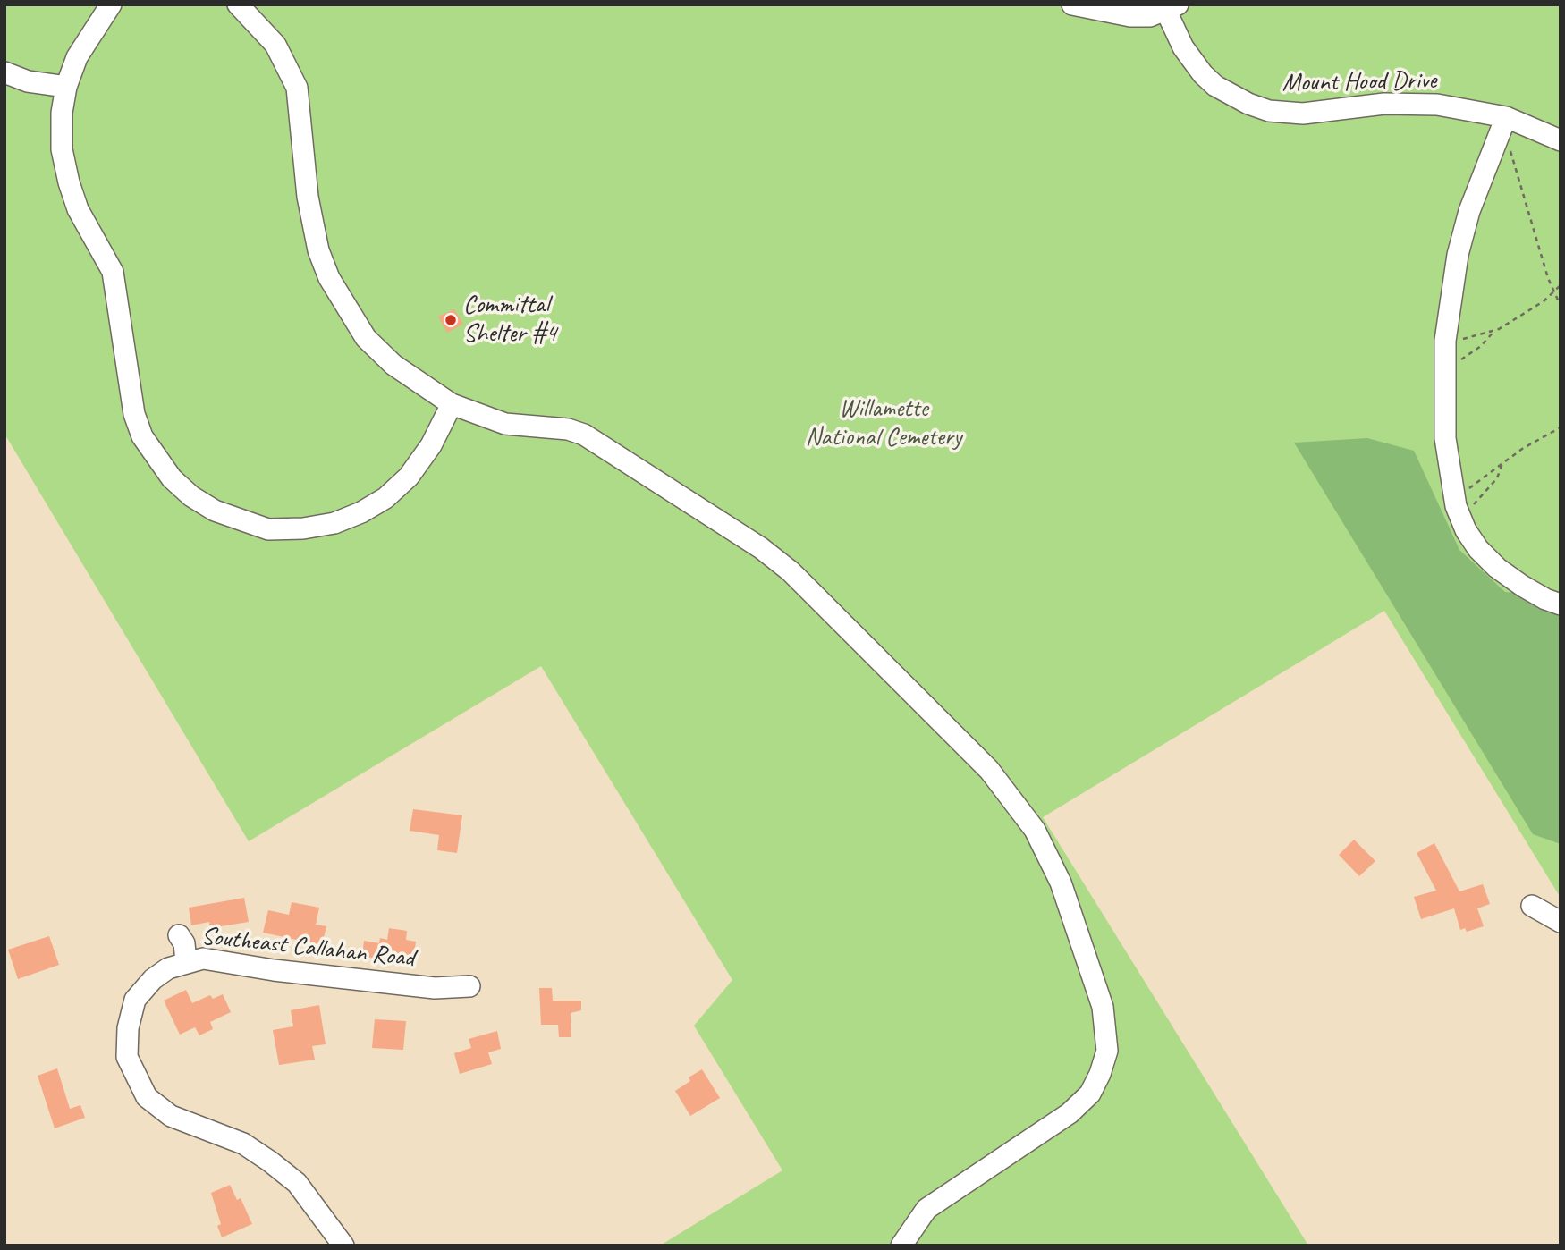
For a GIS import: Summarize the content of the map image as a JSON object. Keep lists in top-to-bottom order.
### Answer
{
  "streets": {
    "street": ["Mount Hood Drive", "Southeast Callahan Road"]
  },
  "parks": ["Willamette National Cemetery"],
  "places": ["Committal Shelter #4"]
}
